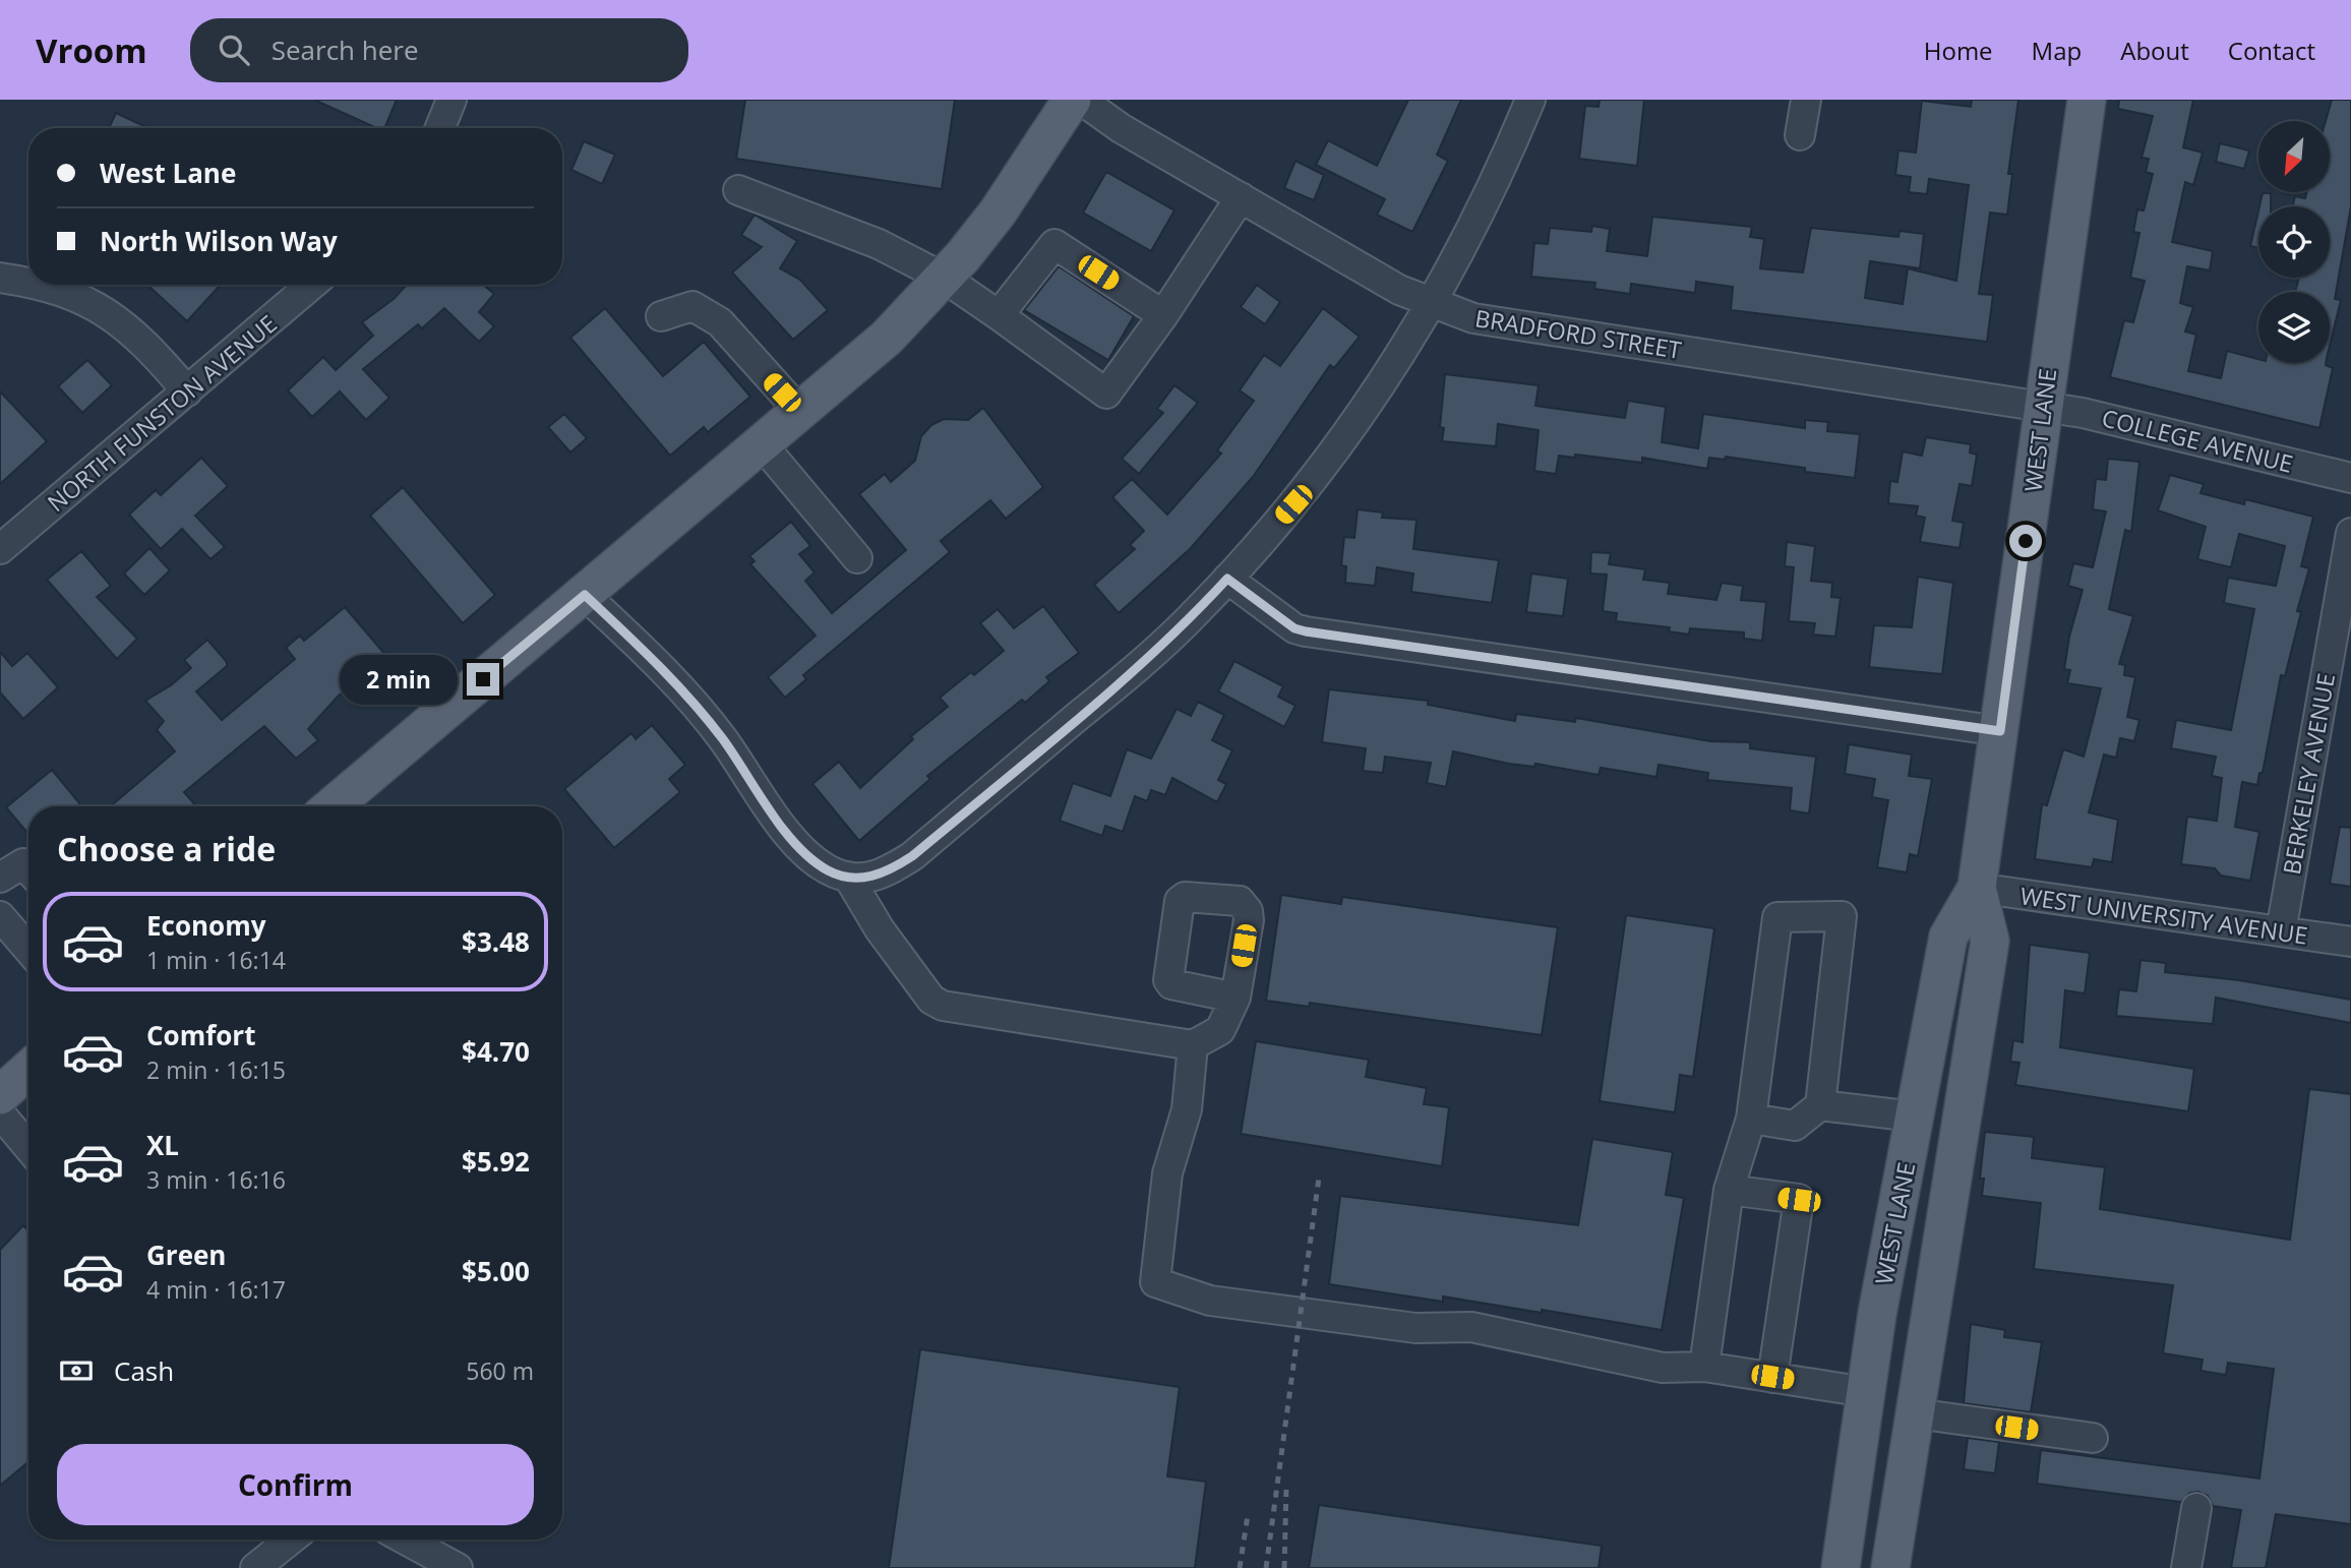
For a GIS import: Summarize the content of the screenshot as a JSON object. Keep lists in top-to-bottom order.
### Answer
{
  "streets": {
    "main road": ["WEST LANE"],
    "street": [
      "BRADFORD STREET",
      "NORTH FUNSTON AVENUE",
      "COLLEGE AVENUE",
      "BERKELEY AVENUE",
      "WEST UNIVERSITY AVENUE"
    ]
  },
  "crossings": [
    ["BRADFORD STREET", "WEST LANE"],
    ["BRADFORD STREET", "COLLEGE AVENUE"],
    ["WEST LANE", "COLLEGE AVENUE"],
    ["WEST LANE", "WEST UNIVERSITY AVENUE"],
    ["BERKELEY AVENUE", "WEST UNIVERSITY AVENUE"]
  ],
  "north": "bottom left",
  "page": {
    "header": "Vroom",
    "search": "Search here",
    "nav": [
      "Home",
      "Map",
      "About",
      "Contact"
    ],
    "banner": ["West Lane", "North Wilson Way"],
    "bubble": "2 min",
    "heading": "Choose a ride",
    "list": [
      {
        "name": "Economy",
        "note": "1 min · 16:14",
        "value": "$3.48"
      },
      {
        "name": "Comfort",
        "note": "2 min · 16:15",
        "value": "$4.70"
      },
      {
        "name": "XL",
        "note": "3 min · 16:16",
        "value": "$5.92"
      },
      {
        "name": "Green",
        "note": "4 min · 16:17",
        "value": "$5.00"
      }
    ],
    "pay": ["Cash", "560 m"],
    "buttons": "Confirm"
  }
}
